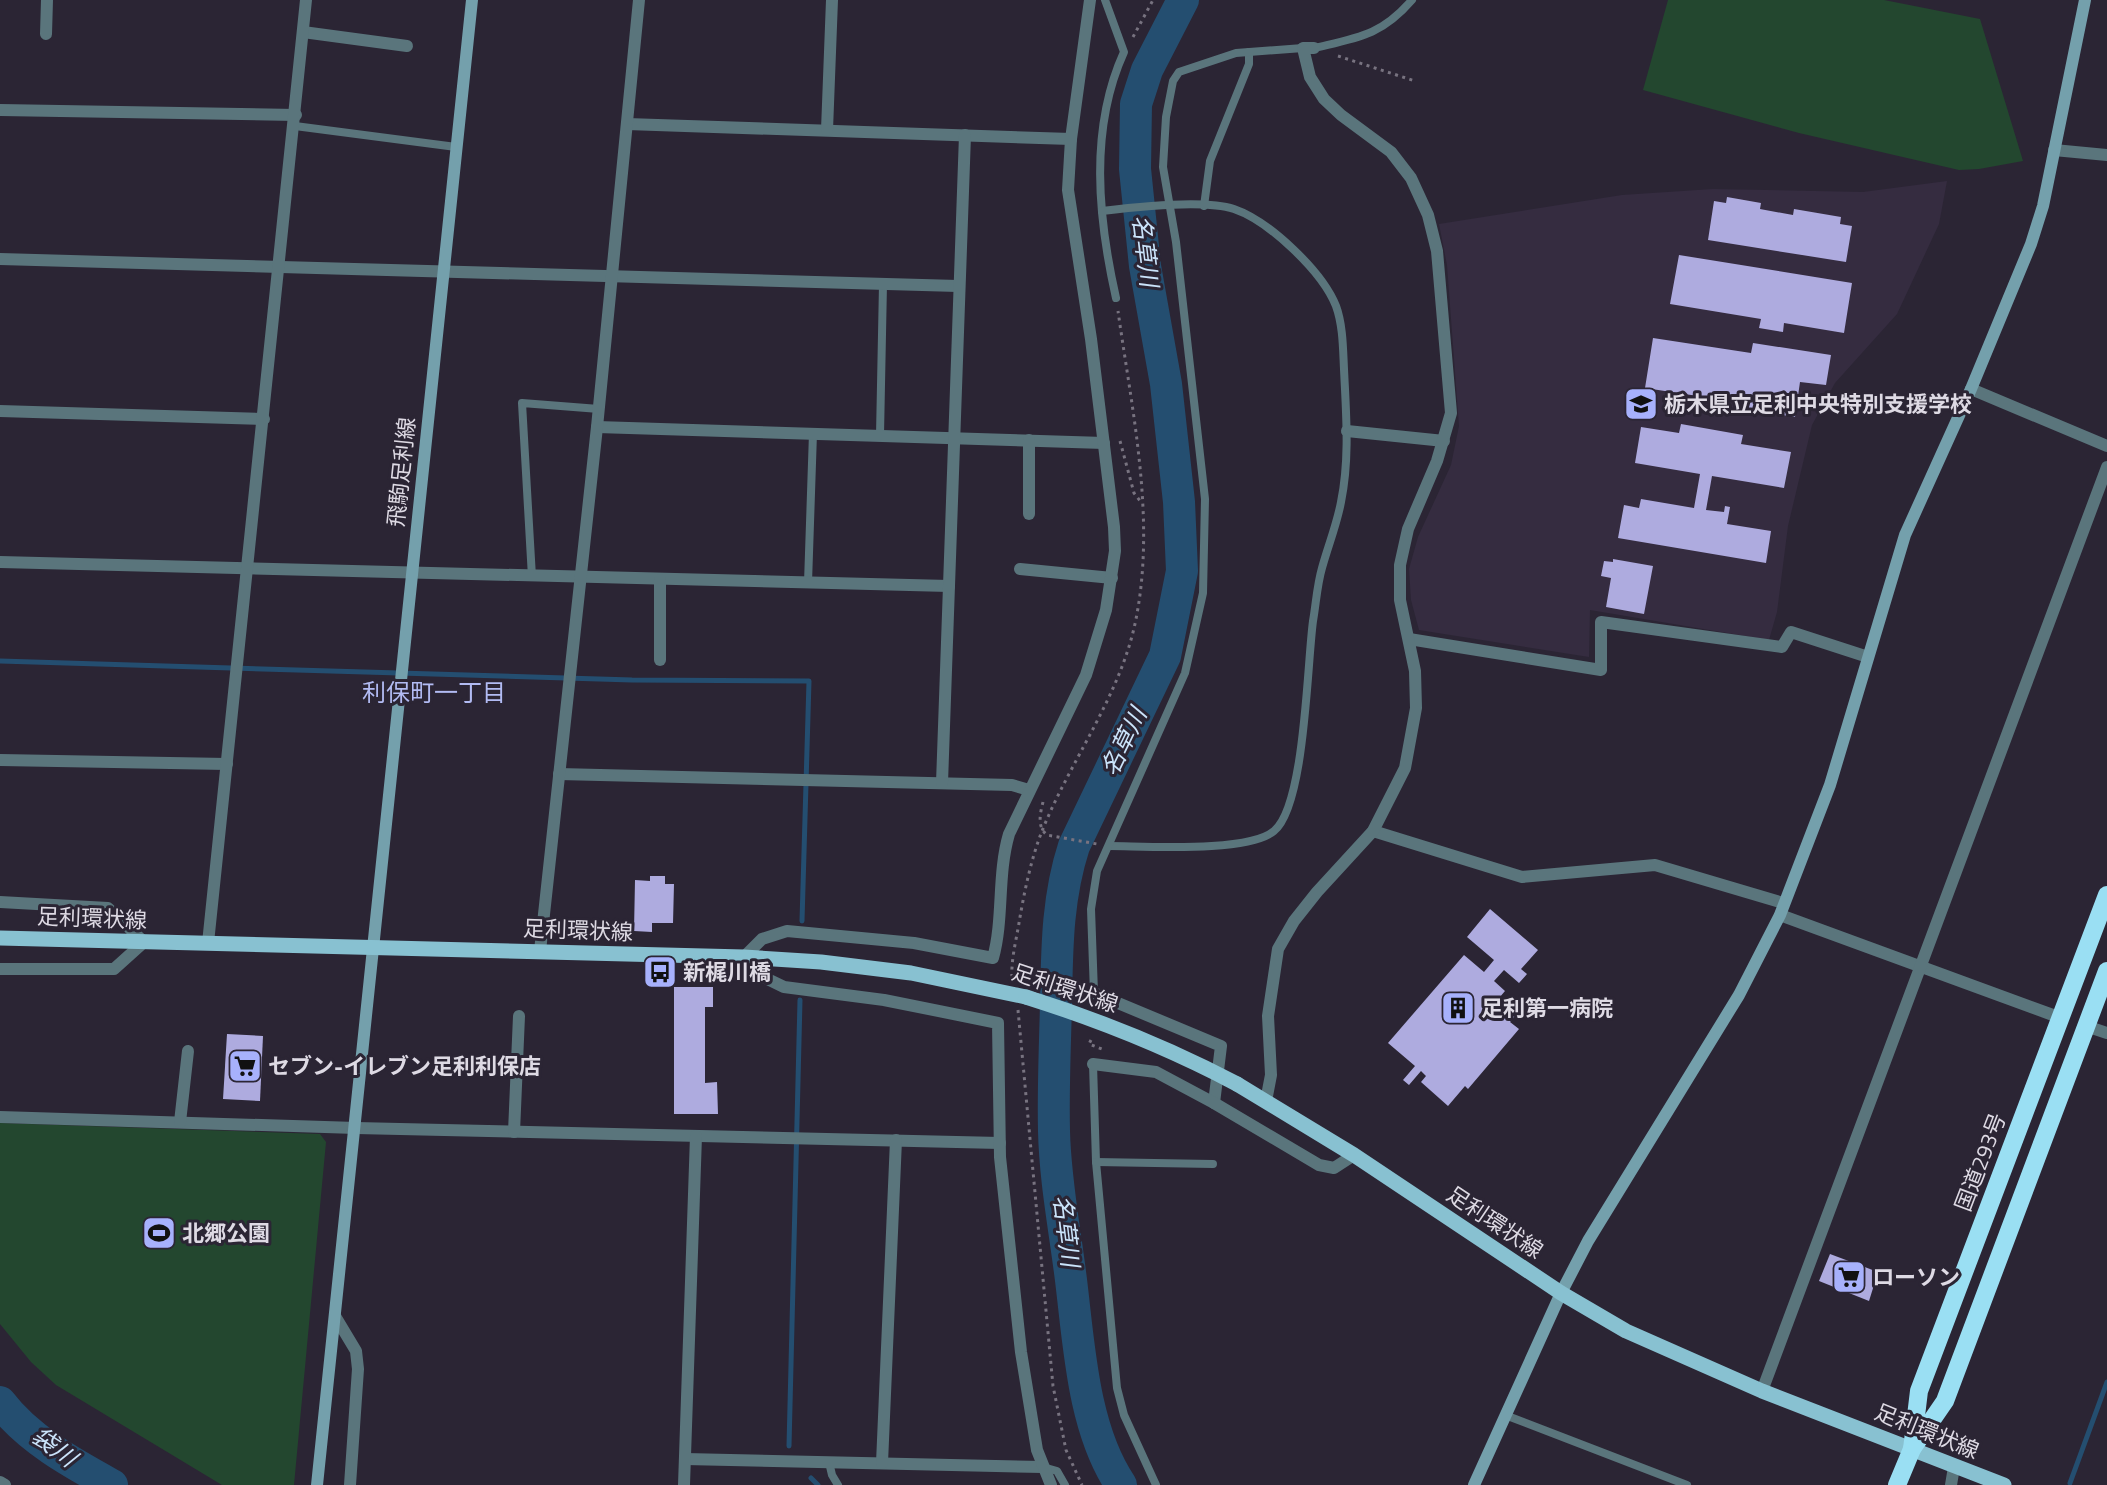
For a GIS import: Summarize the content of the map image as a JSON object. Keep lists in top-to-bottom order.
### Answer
{
  "streets": {
    "highway": ["国道293号"],
    "main road": ["足利環状線"],
    "street": ["飛駒足利線"]
  },
  "crossings": [
    ["飛駒足利線", "足利環状線"],
    ["足利環状線", "国道293号"]
  ],
  "districts": ["利保町一丁目"],
  "water": ["名草川", "袋川"],
  "places": {
    "school or university": ["栃木県立足利中央特別支援学校"],
    "bus stop": ["新梶川橋"],
    "building": ["足利第一病院"],
    "supermarket": ["セブン-イレブン足利利保店", "ローソン"],
    "sports": ["北郷公園"]
  }
}
